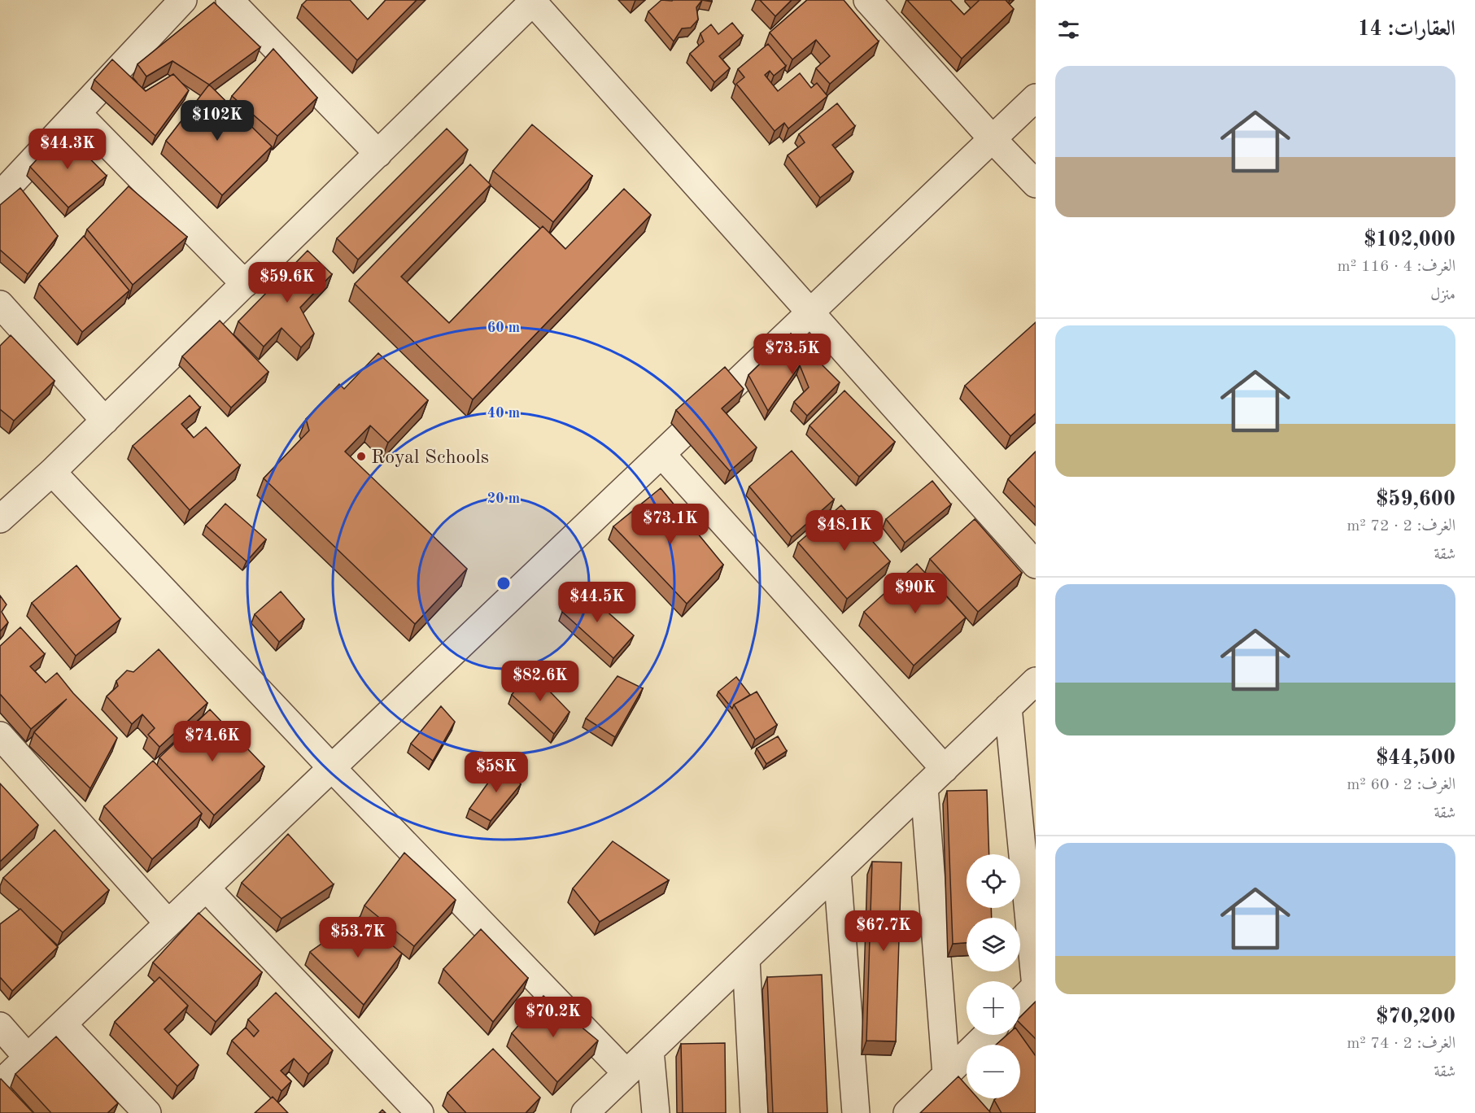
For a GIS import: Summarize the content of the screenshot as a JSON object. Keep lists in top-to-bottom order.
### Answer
{
  "places": ["Royal Schools"],
  "page": {
    "heading": "العقارات: 14",
    "list": [
      {
        "name": "$102,000",
        "note": "الغرف: 4 · 116 m² · منزل"
      },
      {
        "name": "$59,600",
        "note": "الغرف: 2 · 72 m² · شقة"
      },
      {
        "name": "$44,500",
        "note": "الغرف: 2 · 60 m² · شقة"
      },
      {
        "name": "$70,200",
        "note": "الغرف: 2 · 74 m² · شقة"
      }
    ],
    "price": [
      "$102K",
      "$44.3K",
      "$59.6K",
      "$73.5K",
      "$73.1K",
      "$48.1K",
      "$90K",
      "$44.5K",
      "$82.6K",
      "$74.6K",
      "$58K",
      "$67.7K",
      "$53.7K",
      "$70.2K"
    ],
    "map_buttons": ["+", "−"]
  },
  "rings": ["60 m", "40 m", "20 m"]
}
